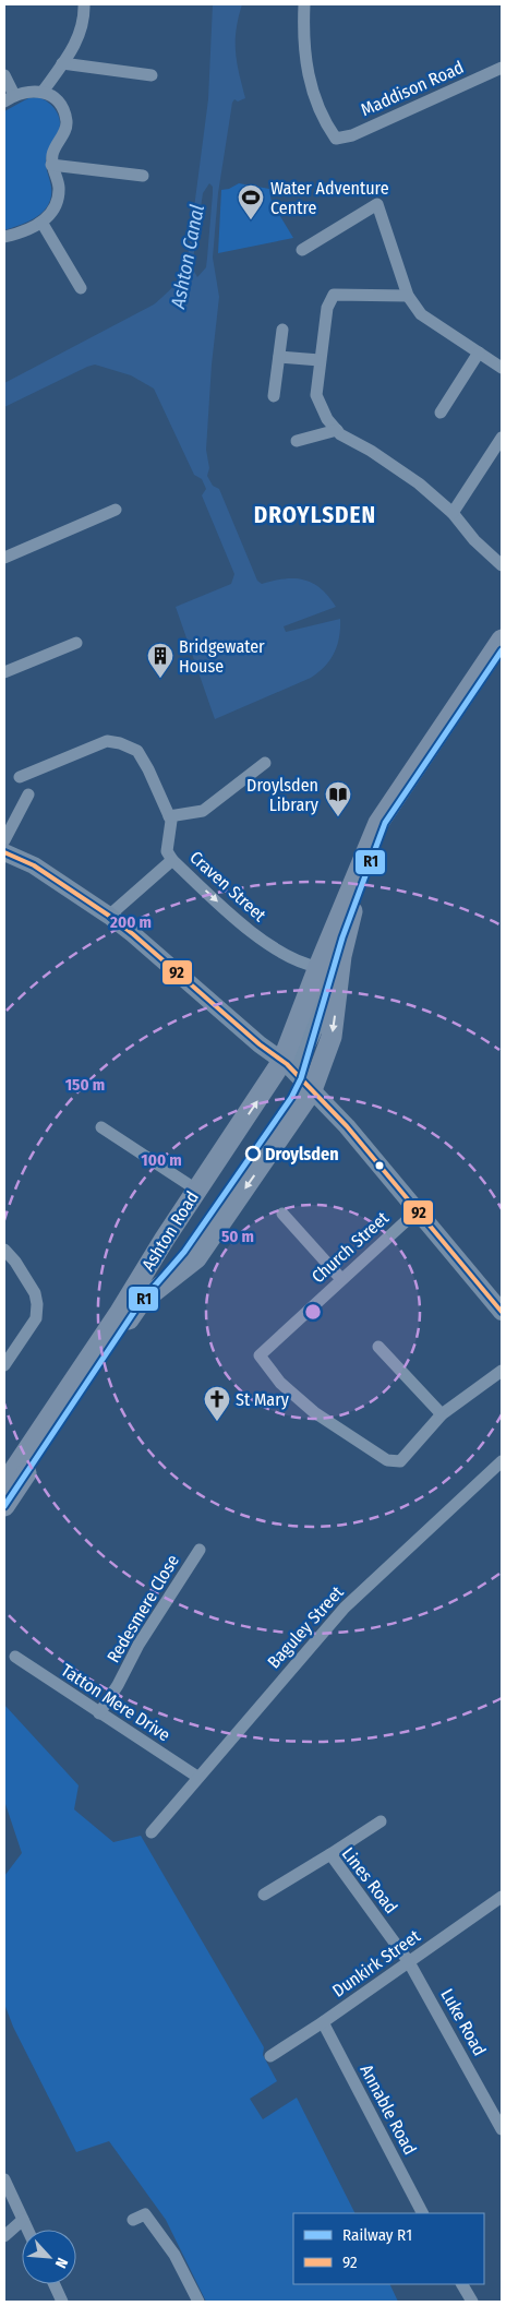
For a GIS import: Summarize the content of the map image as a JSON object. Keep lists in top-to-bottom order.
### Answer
{
  "streets": {
    "main road": ["Ashton Road"],
    "street": [
      "Maddison Road",
      "Craven Street",
      "Church Street",
      "Redesmere Close",
      "Baguley Street",
      "Tatton Mere Drive",
      "Lines Road",
      "Dunkirk Street",
      "Luke Road",
      "Annable Road"
    ]
  },
  "crossings": [
    ["Craven Street", "Ashton Road"],
    ["Redesmere Close", "Tatton Mere Drive"],
    ["Baguley Street", "Tatton Mere Drive"],
    ["Lines Road", "Dunkirk Street"],
    ["Lines Road", "Luke Road"],
    ["Dunkirk Street", "Luke Road"],
    ["Dunkirk Street", "Annable Road"]
  ],
  "districts": ["DROYLSDEN"],
  "water": ["Ashton Canal"],
  "places": {
    "sports": ["Water Adventure Centre"],
    "building": ["Bridgewater House"],
    "library": ["Droylsden Library"],
    "other": ["Droylsden"],
    "church": ["St Mary"]
  },
  "lines": ["rail line R1", "transit line 92"],
  "legend": ["Railway R1", "92"],
  "north": "bottom right",
  "rings": [
    "200 m",
    "150 m",
    "100 m",
    "50 m"
  ]
}
